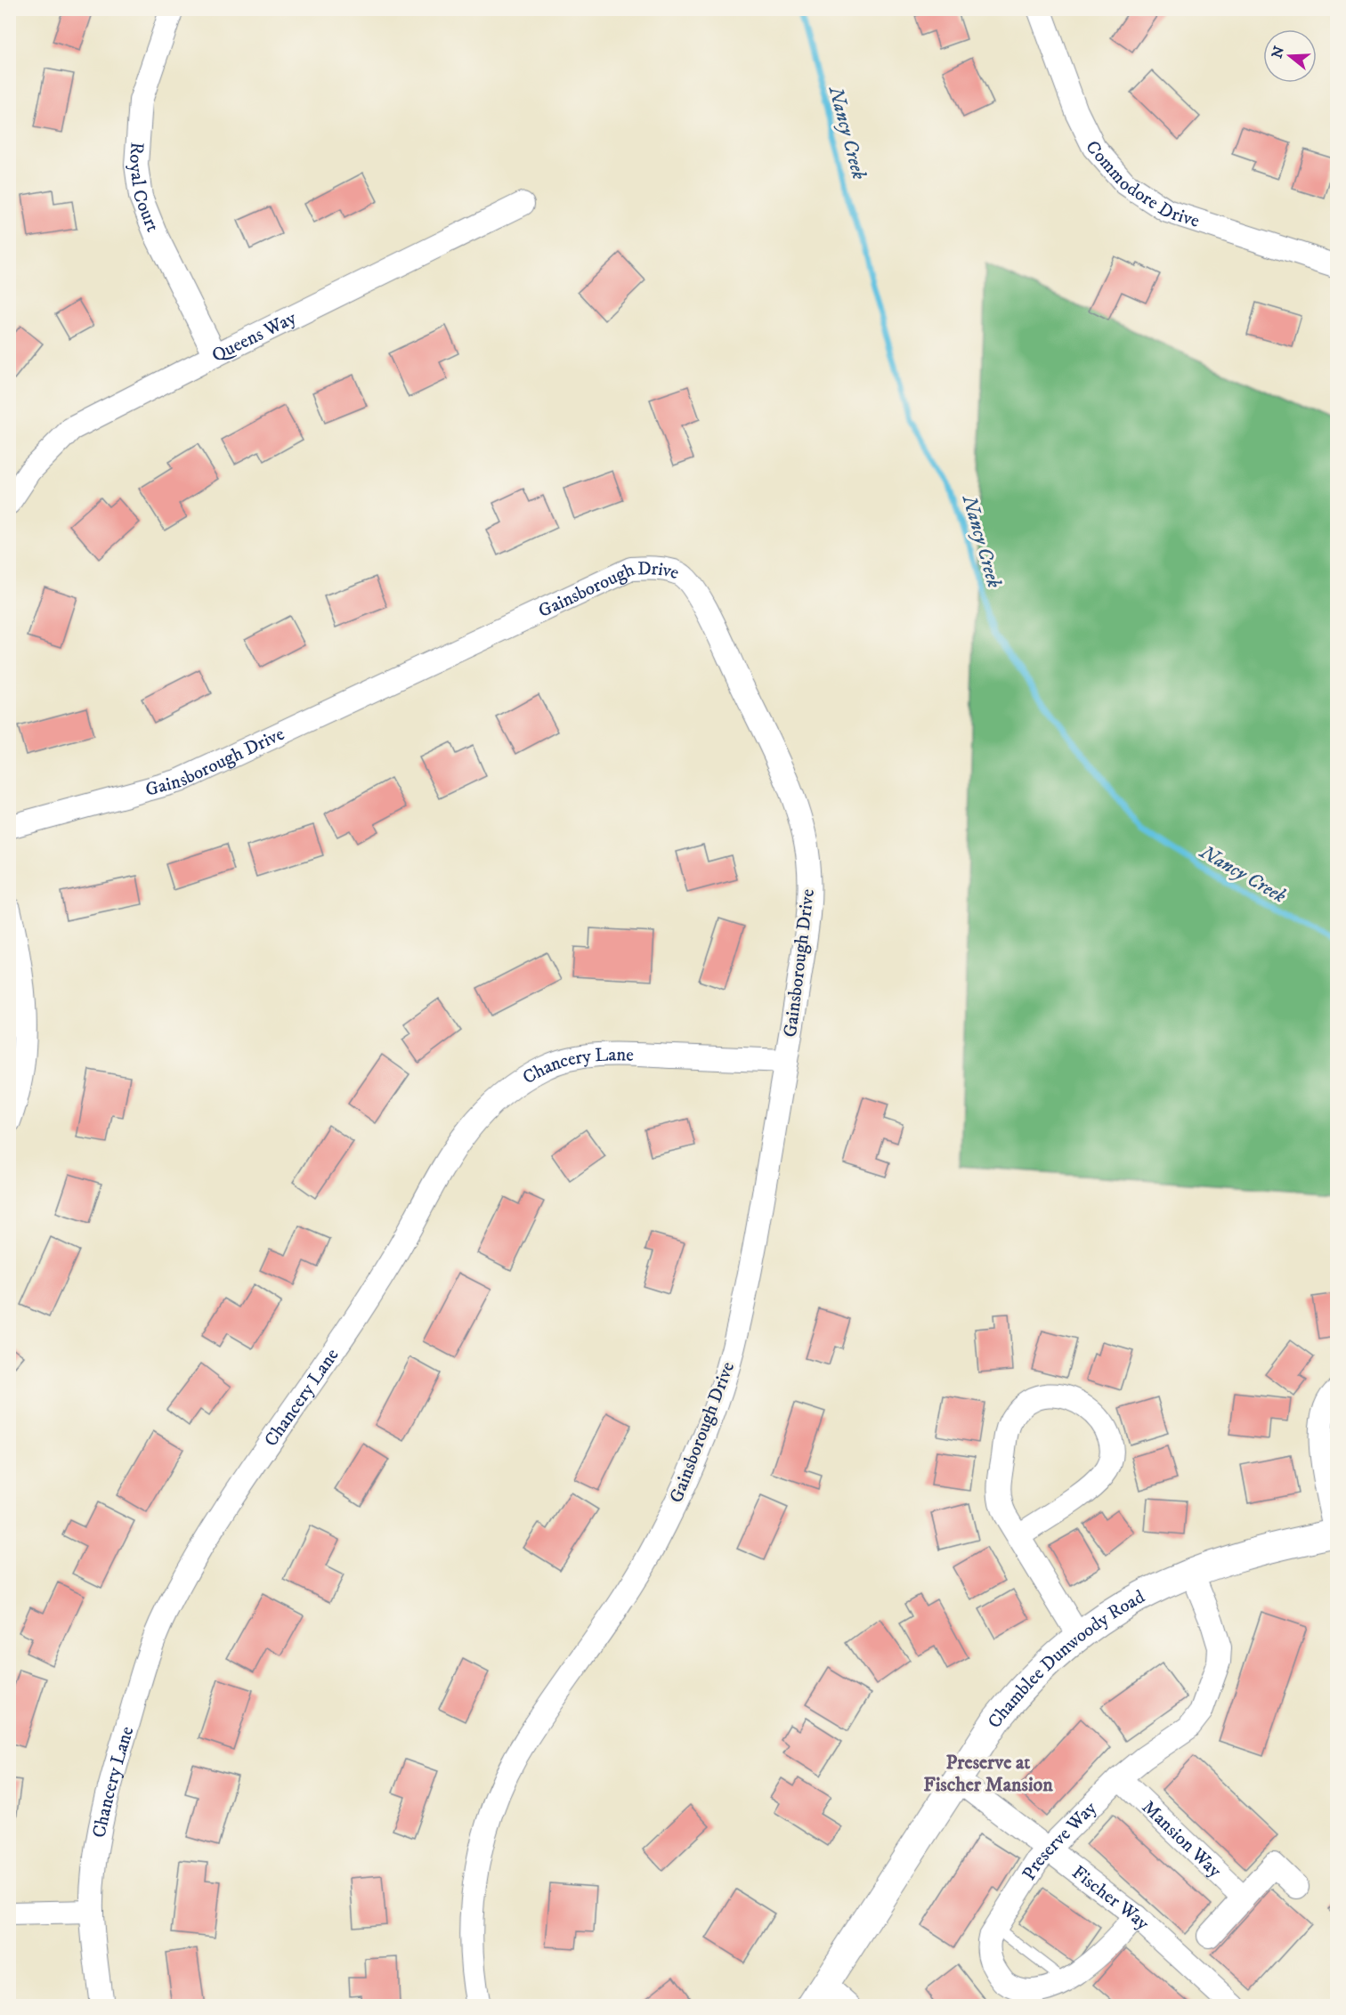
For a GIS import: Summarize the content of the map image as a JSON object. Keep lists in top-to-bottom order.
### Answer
{
  "streets": {
    "street": [
      "Commodore Drive",
      "Royal Court",
      "Queens Way",
      "Gainsborough Drive",
      "Chancery Lane",
      "Chamblee Dunwoody Road",
      "Mansion Way",
      "Preserve Way",
      "Fischer Way"
    ]
  },
  "crossings": [
    ["Royal Court", "Queens Way"],
    ["Gainsborough Drive", "Chancery Lane"],
    ["Chamblee Dunwoody Road", "Preserve Way"],
    ["Chamblee Dunwoody Road", "Fischer Way"],
    ["Mansion Way", "Preserve Way"],
    ["Preserve Way", "Fischer Way"]
  ],
  "districts": ["Preserve at Fischer Mansion"],
  "water": ["Nancy Creek"],
  "north": "left"
}
